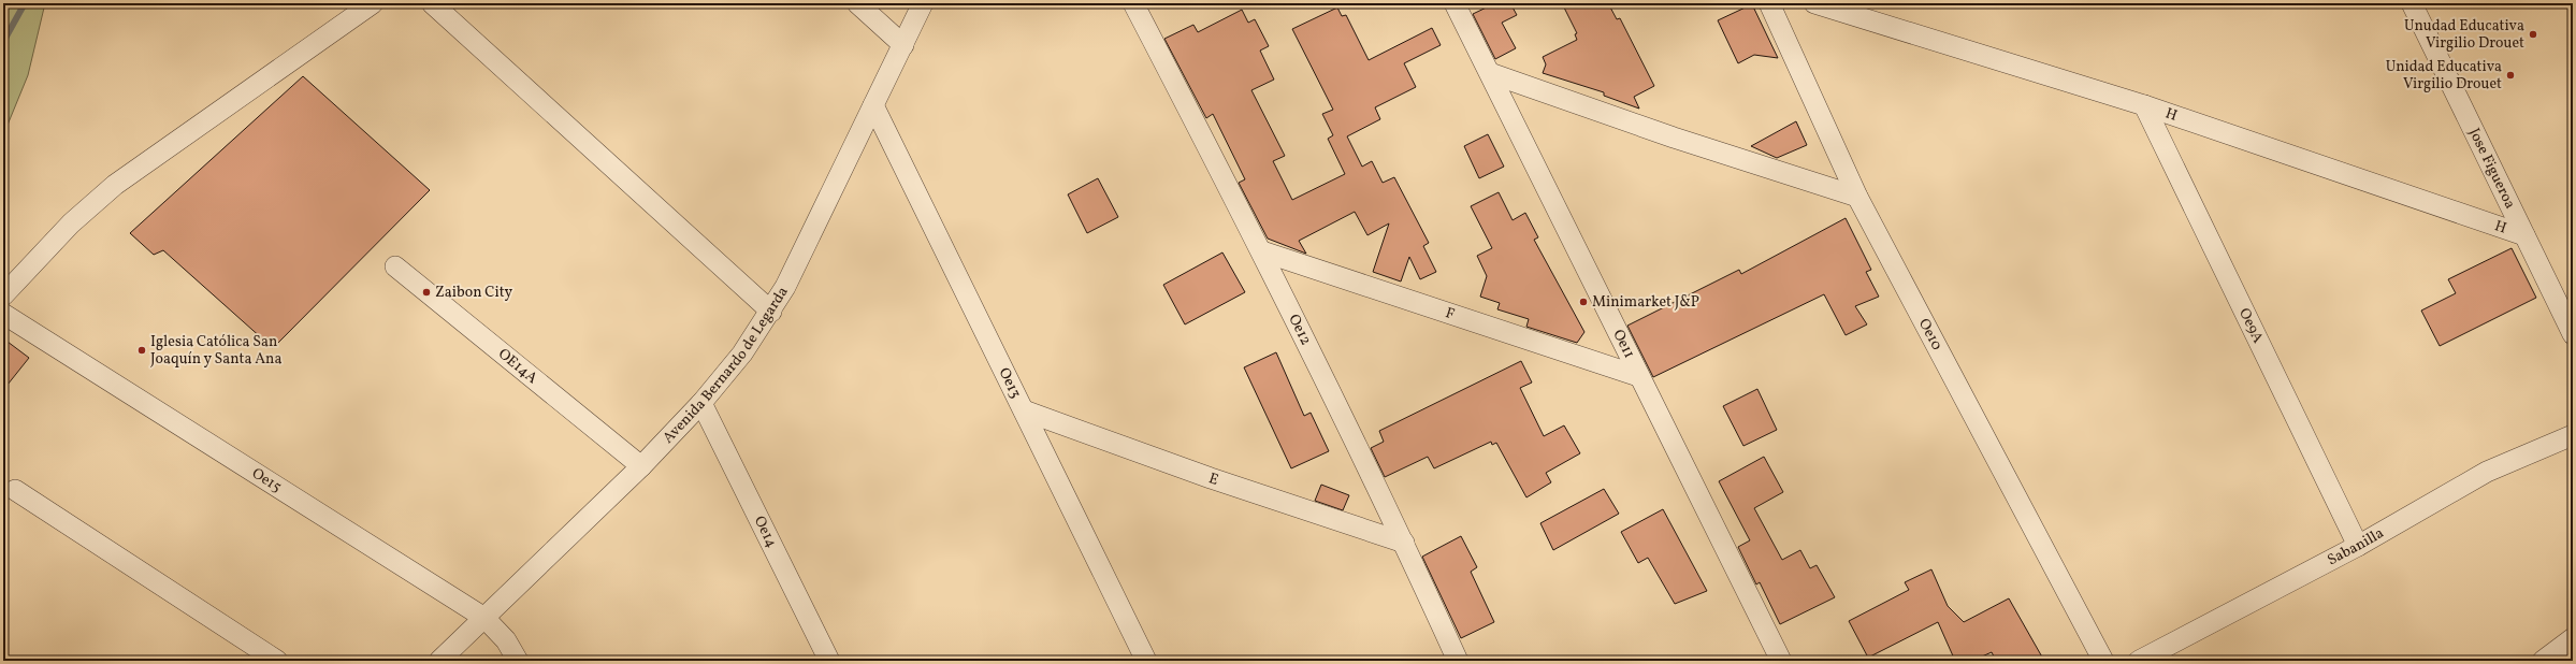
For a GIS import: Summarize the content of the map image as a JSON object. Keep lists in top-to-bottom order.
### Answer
{
  "streets": {
    "street": [
      "H",
      "Jose Figueroa",
      "F",
      "Oe9A",
      "Oe12",
      "Oe10",
      "Oe11",
      "Avenida Bernardo de Legarda",
      "OE14A",
      "Oe13",
      "E",
      "Oe15",
      "Oe14",
      "Sabanilla"
    ]
  },
  "crossings": [
    ["H", "Jose Figueroa"],
    ["H", "Oe9A"],
    ["F", "Oe12"],
    ["F", "Oe11"],
    ["Oe9A", "Sabanilla"],
    ["Oe12", "E"],
    ["Avenida Bernardo de Legarda", "OE14A"],
    ["Avenida Bernardo de Legarda", "Oe13"],
    ["Avenida Bernardo de Legarda", "Oe15"],
    ["Avenida Bernardo de Legarda", "Oe14"],
    ["Oe13", "E"]
  ],
  "places": [
    "Unudad Educativa Virgilio Drouet",
    "Unidad Educativa Virgilio Drouet",
    "Zaibon City",
    "Minimarket J&P",
    "Iglesia Católica San Joaquín y Santa Ana"
  ]
}
